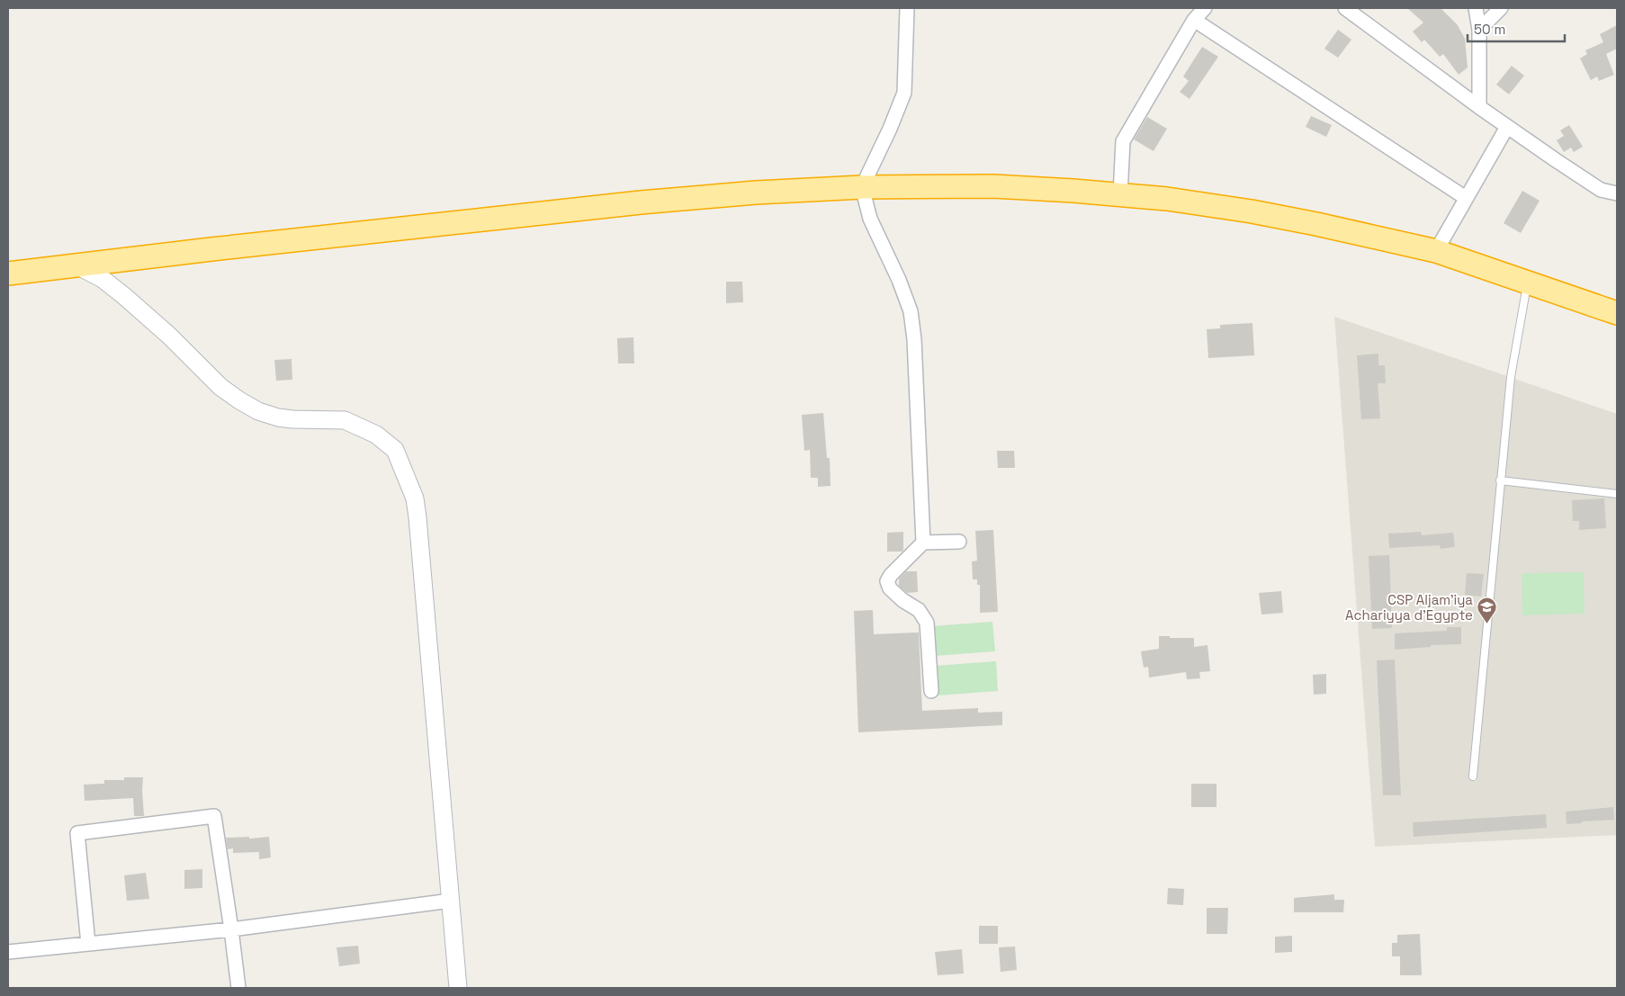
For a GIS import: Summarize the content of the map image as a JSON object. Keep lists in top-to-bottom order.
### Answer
{
  "places": {
    "school or university": ["CSP Aljam'iya Achariyya d'Egypte"]
  },
  "scale_bar": "50 m"
}
